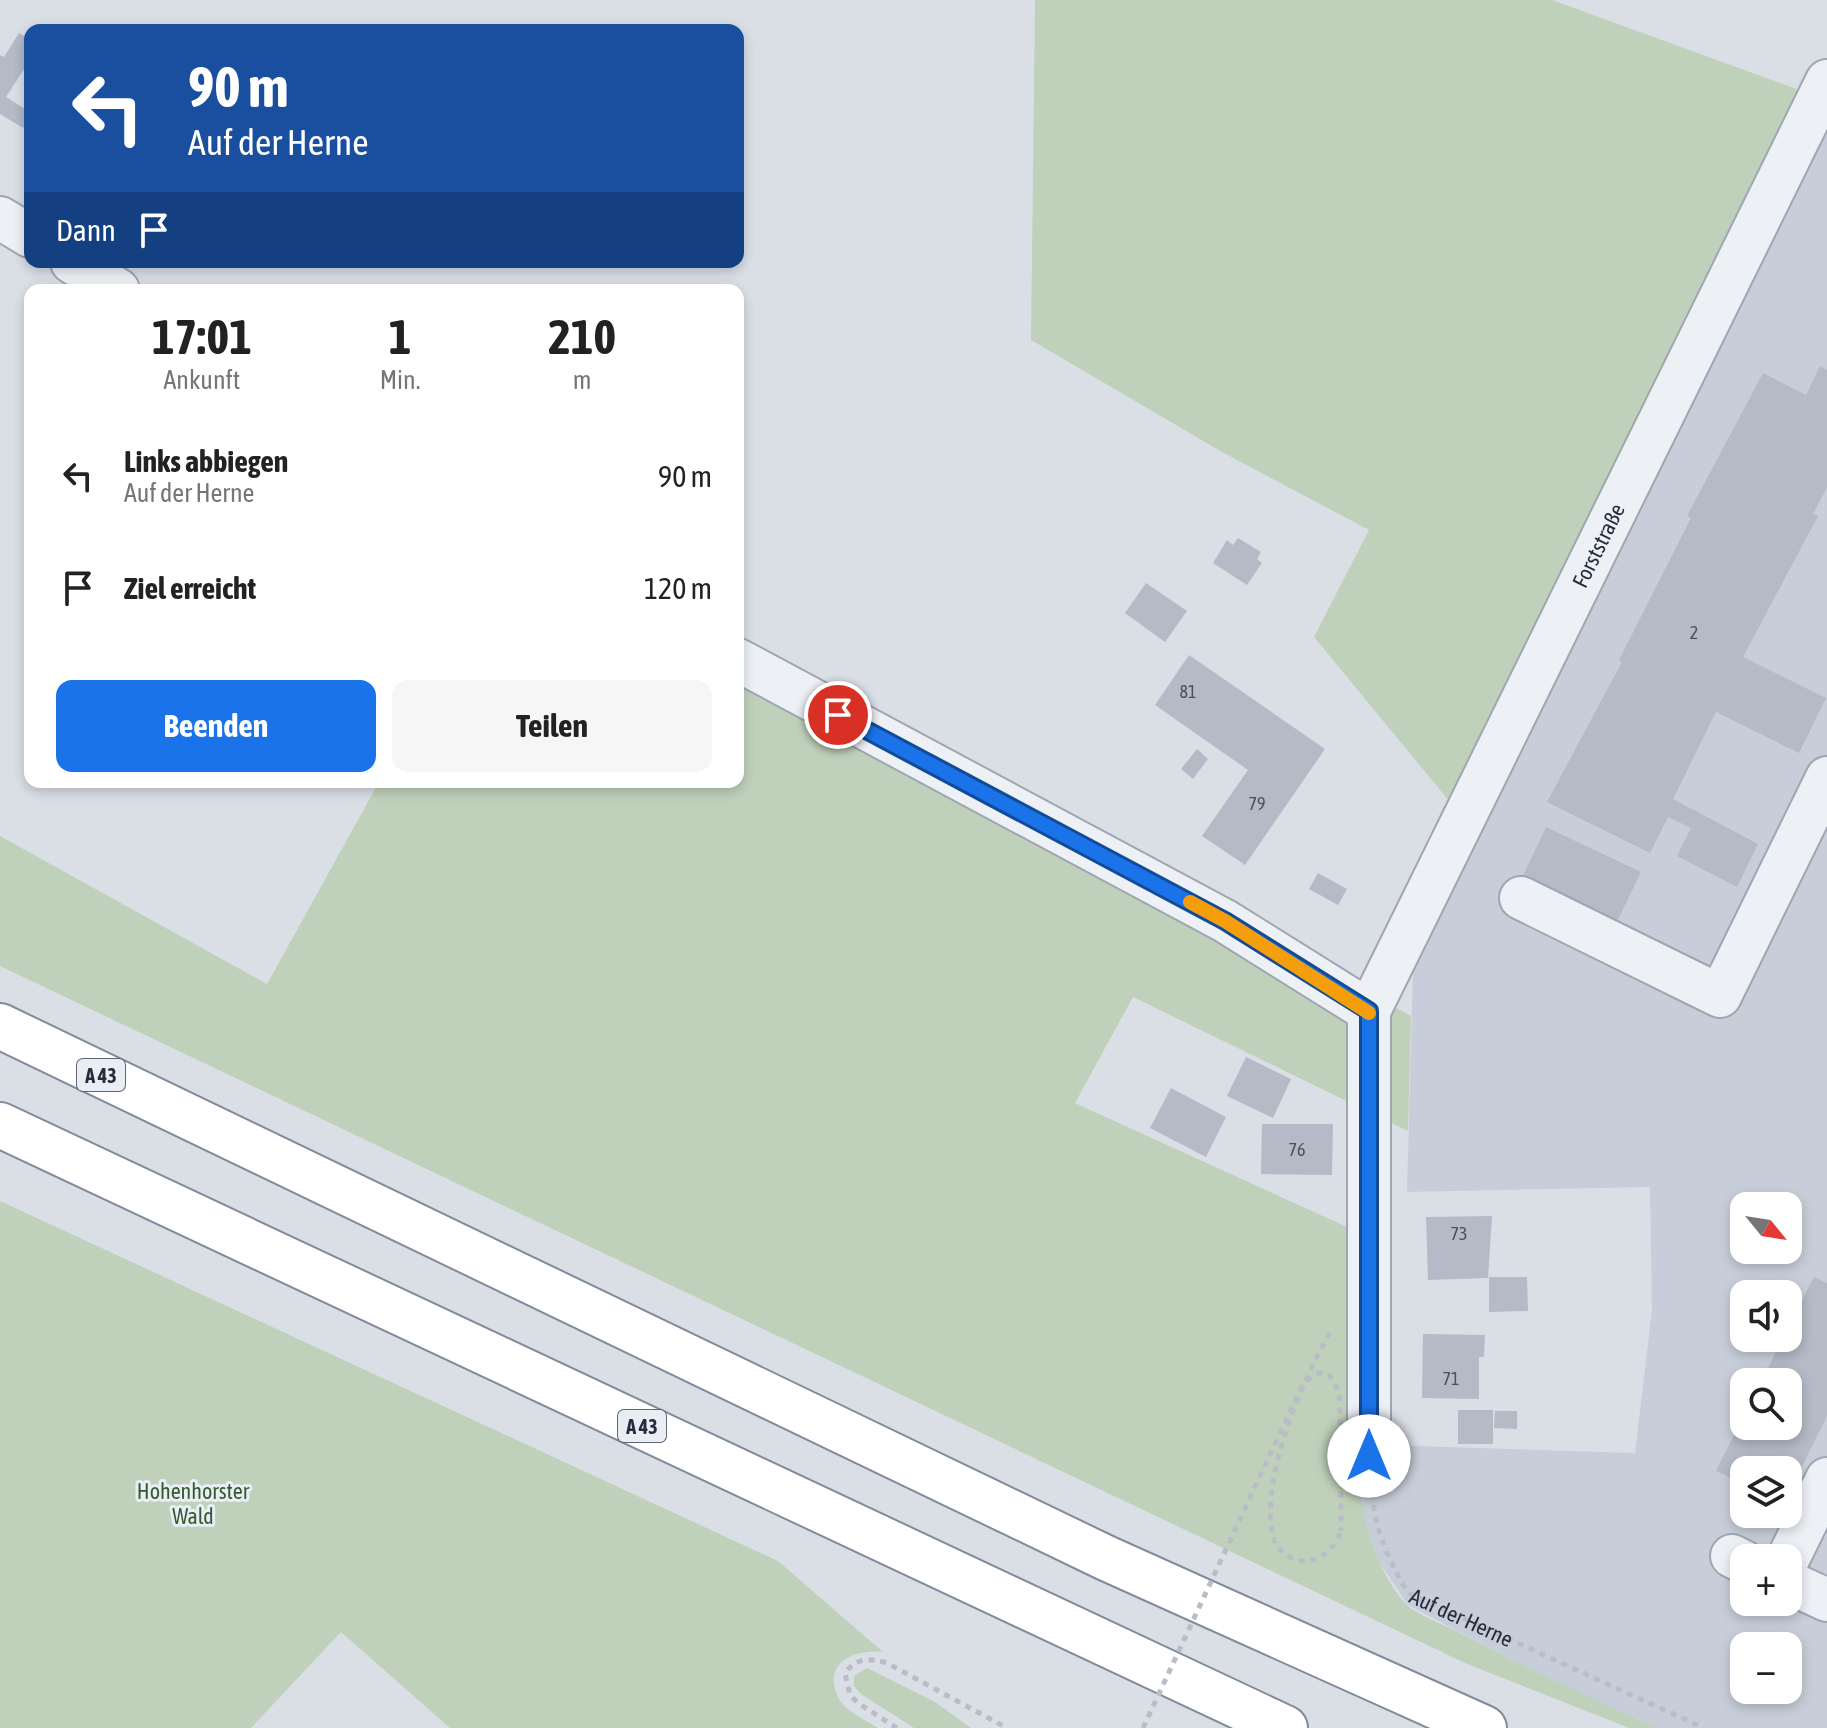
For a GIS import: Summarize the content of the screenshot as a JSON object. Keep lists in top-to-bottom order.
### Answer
{
  "streets": {
    "highway": ["A 43"],
    "street": ["Forststraße"],
    "path": ["Auf der Herne"]
  },
  "parks": ["Hohenhorster Wald"],
  "house_numbers": [
    "2",
    "81",
    "79",
    "76",
    "73",
    "71"
  ],
  "north": "bottom right",
  "page": {
    "turn": ["90 m", "Auf der Herne"],
    "then": "Dann",
    "eta": [
      "17:01",
      "Ankunft",
      "1",
      "Min.",
      "210",
      "m"
    ],
    "list": [
      {
        "name": "Links abbiegen",
        "note": "Auf der Herne",
        "value": "90 m"
      },
      {
        "name": "Ziel erreicht",
        "value": "120 m"
      }
    ],
    "buttons": ["Beenden", "Teilen"],
    "map_buttons": ["+", "−"]
  }
}
